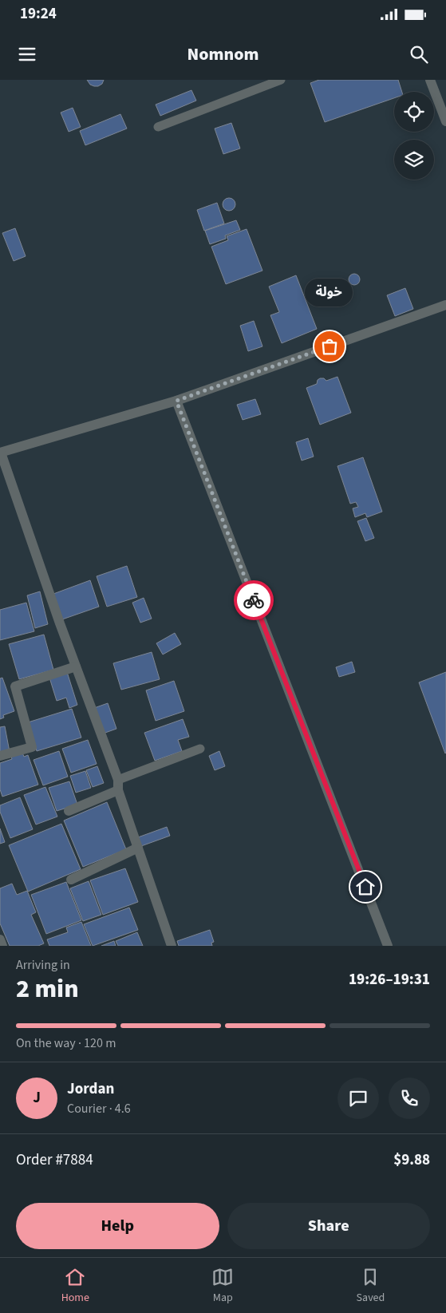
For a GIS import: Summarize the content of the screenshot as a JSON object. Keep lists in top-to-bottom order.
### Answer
{
  "places": ["خولة"],
  "page": {
    "status": "19:24",
    "header": "Nomnom",
    "bubble": "خولة",
    "heading": ["2 min", "Arriving in", "19:26–19:31"],
    "panel": [
      "Jordan",
      "Courier · 4.6",
      "Order #7884",
      "$9.88"
    ],
    "bar": "On the way · 120 m",
    "round": "J",
    "buttons": ["Help", "Share"],
    "tabs": ["Home", "Map", "Saved"]
  }
}
